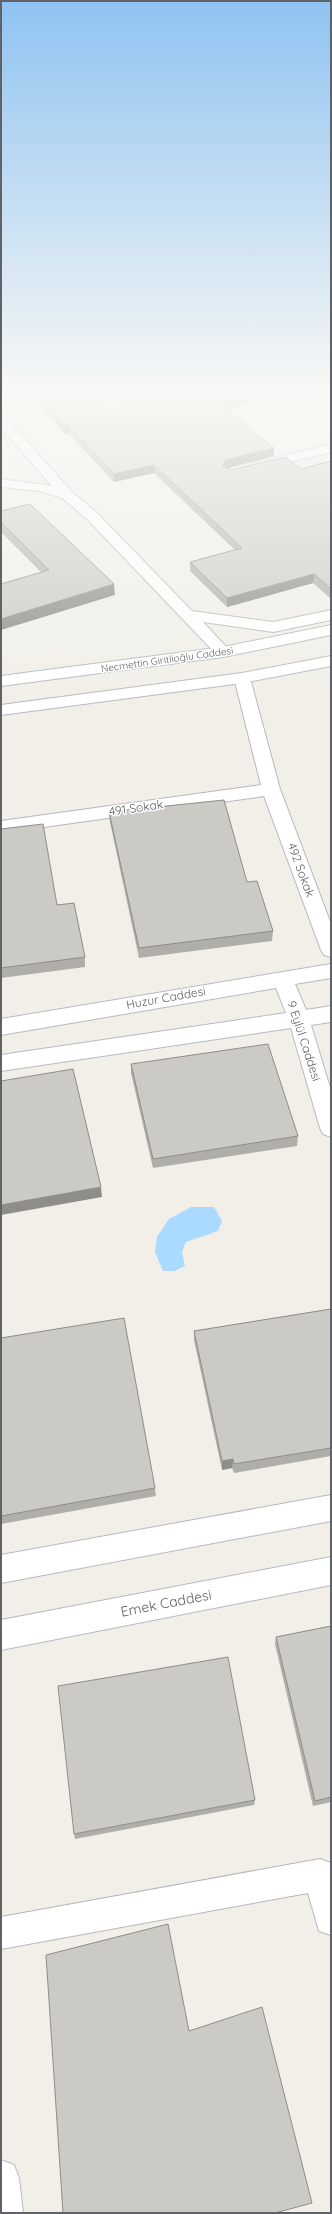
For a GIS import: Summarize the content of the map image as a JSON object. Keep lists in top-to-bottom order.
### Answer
{
  "streets": {
    "street": [
      "Necmettin Giritlioğlu Caddesi",
      "491 Sokak",
      "492 Sokak",
      "Huzur Caddesi",
      "9 Eylül Caddesi",
      "Emek Caddesi"
    ]
  },
  "crossings": [
    ["491 Sokak", "492 Sokak"],
    ["Huzur Caddesi", "9 Eylül Caddesi"]
  ]
}
